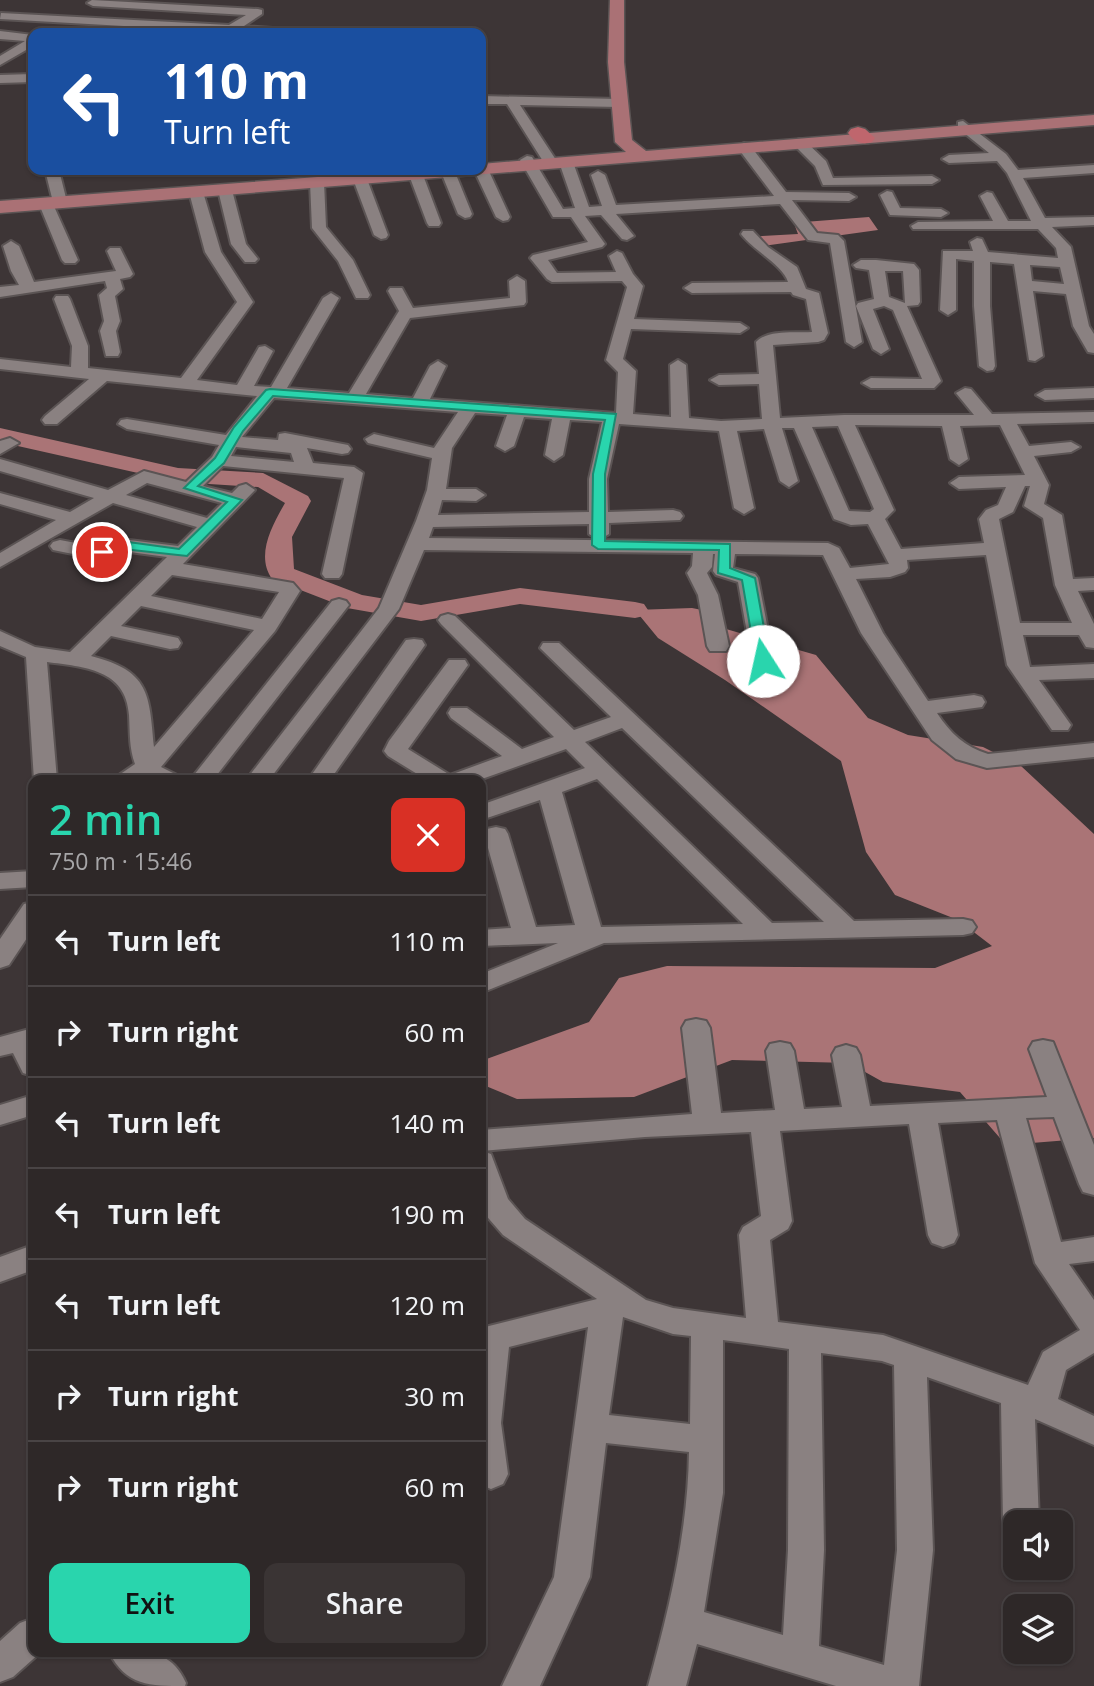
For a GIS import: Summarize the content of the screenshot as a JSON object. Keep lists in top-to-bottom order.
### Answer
{
  "page": {
    "turn": ["110 m", "Turn left"],
    "heading": ["2 min", "750 m · 15:46"],
    "list": [
      {
        "name": "Turn left",
        "value": "110 m"
      },
      {
        "name": "Turn right",
        "value": "60 m"
      },
      {
        "name": "Turn left",
        "value": "140 m"
      },
      {
        "name": "Turn left",
        "value": "190 m"
      },
      {
        "name": "Turn left",
        "value": "120 m"
      },
      {
        "name": "Turn right",
        "value": "30 m"
      },
      {
        "name": "Turn right",
        "value": "60 m"
      }
    ],
    "buttons": ["Exit", "Share"]
  }
}
